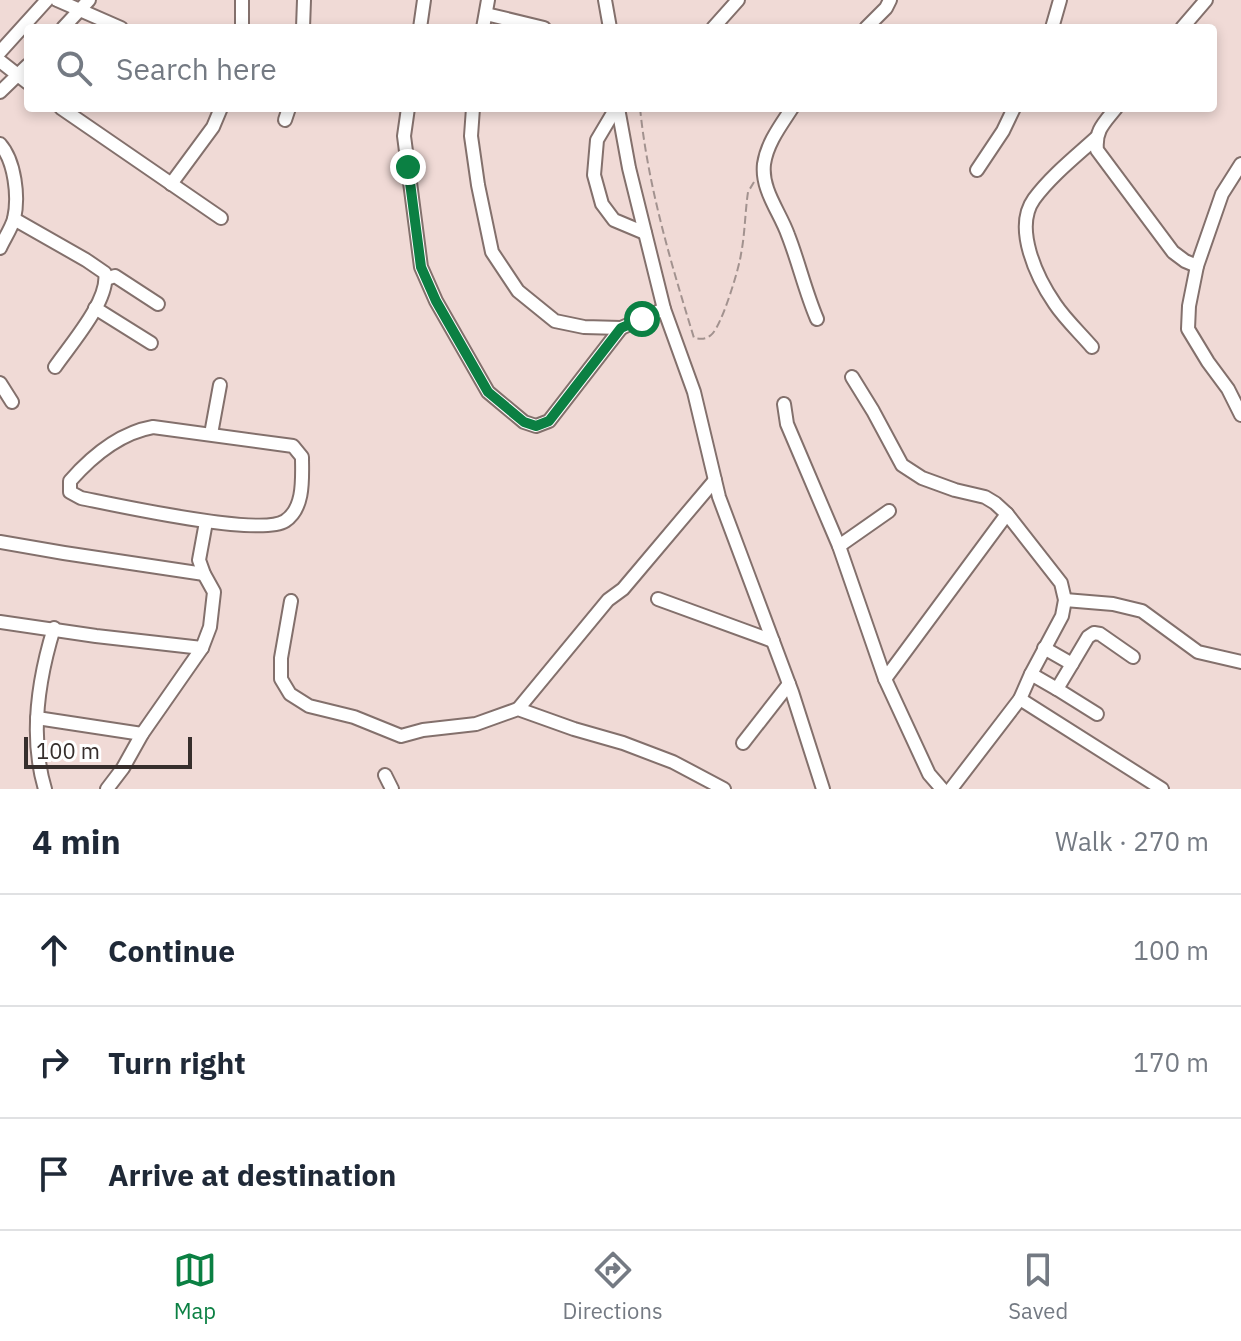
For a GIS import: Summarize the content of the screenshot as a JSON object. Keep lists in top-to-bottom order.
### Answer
{
  "scale_bar": "100 m",
  "page": {
    "search": "Search here",
    "scale": "100 m",
    "heading": ["4 min", "Walk · 270 m"],
    "list": [
      ["Continue", "100 m"],
      ["Turn right", "170 m"],
      "Arrive at destination"
    ],
    "nav": ["Map", "Directions", "Saved"]
  }
}
